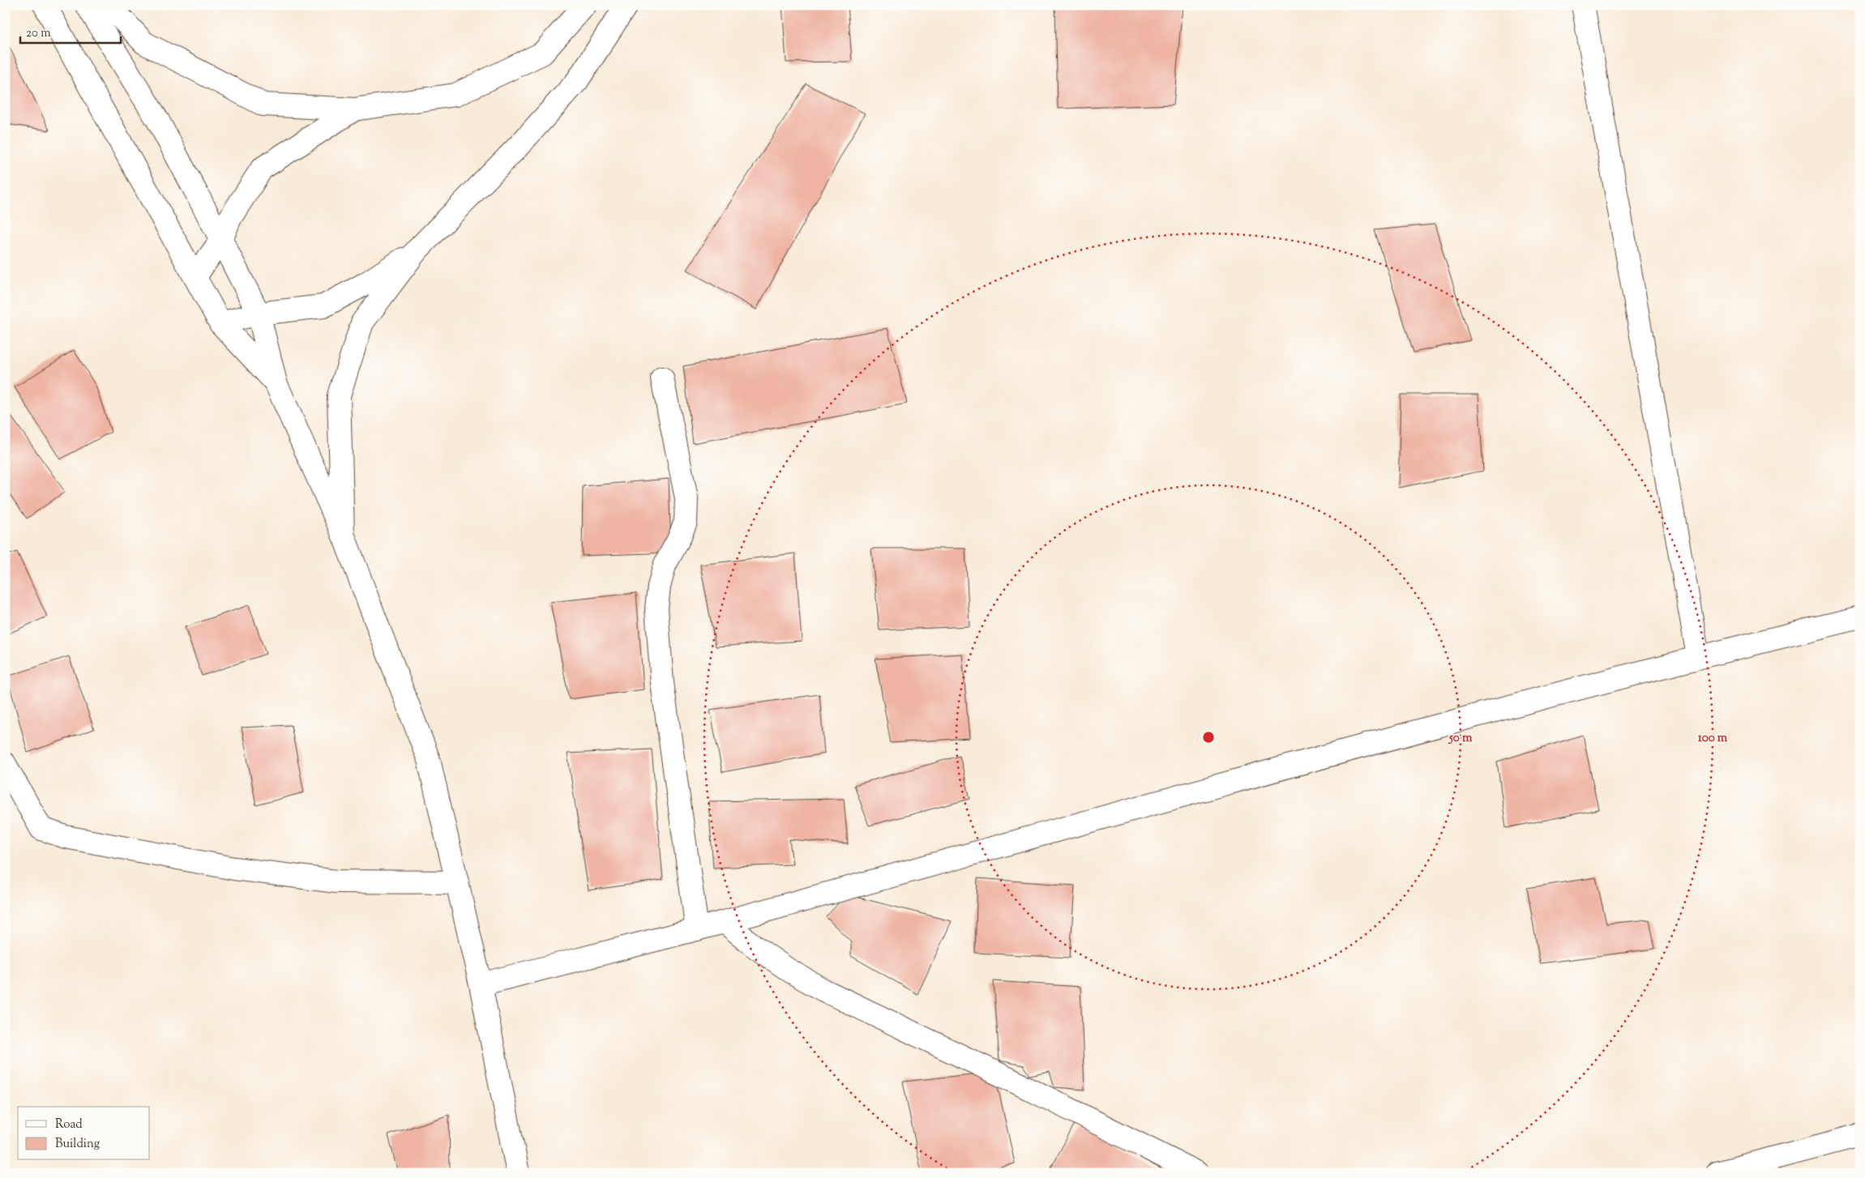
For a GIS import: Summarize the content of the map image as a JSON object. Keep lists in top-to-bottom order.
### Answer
{
  "legend": ["Road", "Building"],
  "scale_bar": "20 m",
  "rings": ["50 m", "100 m"]
}
